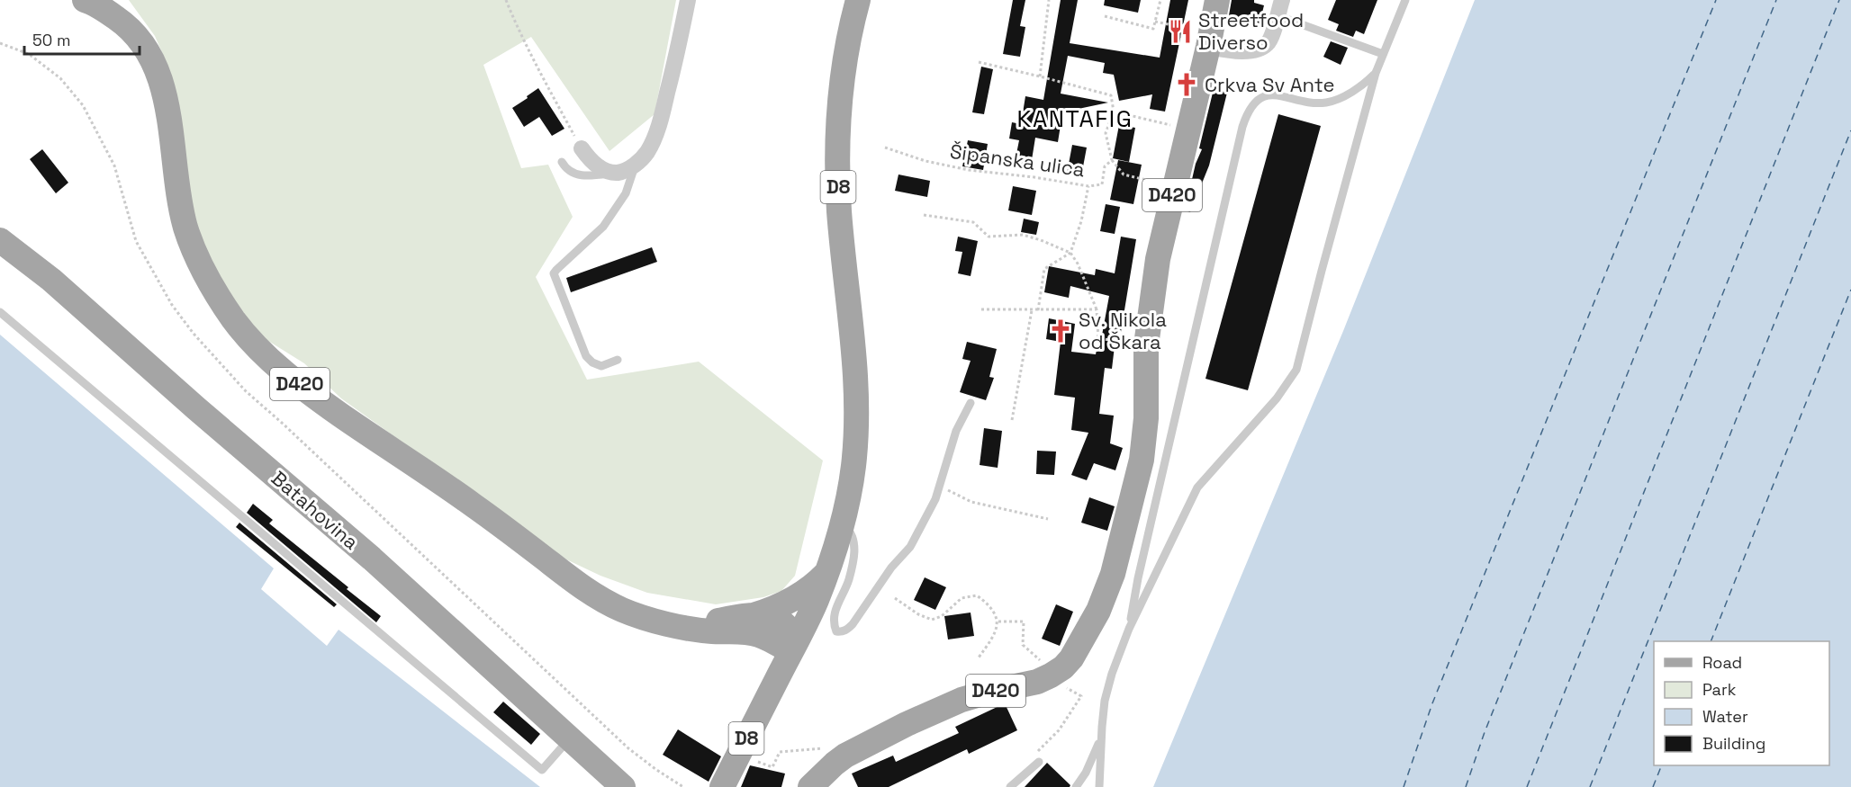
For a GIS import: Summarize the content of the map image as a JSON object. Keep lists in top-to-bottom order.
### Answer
{
  "streets": {
    "main road": ["D8", "D420", "Batahovina"],
    "path": ["Šipanska ulica"]
  },
  "crossings": [
    ["D8", "D420"]
  ],
  "districts": ["KANTAFIG"],
  "places": {
    "restaurant": ["Streetfood Diverso"],
    "church": ["Crkva Sv Ante", "Sv. Nikola od Škara"]
  },
  "legend": [
    "Road",
    "Park",
    "Water",
    "Building"
  ],
  "scale_bar": "50 m"
}
